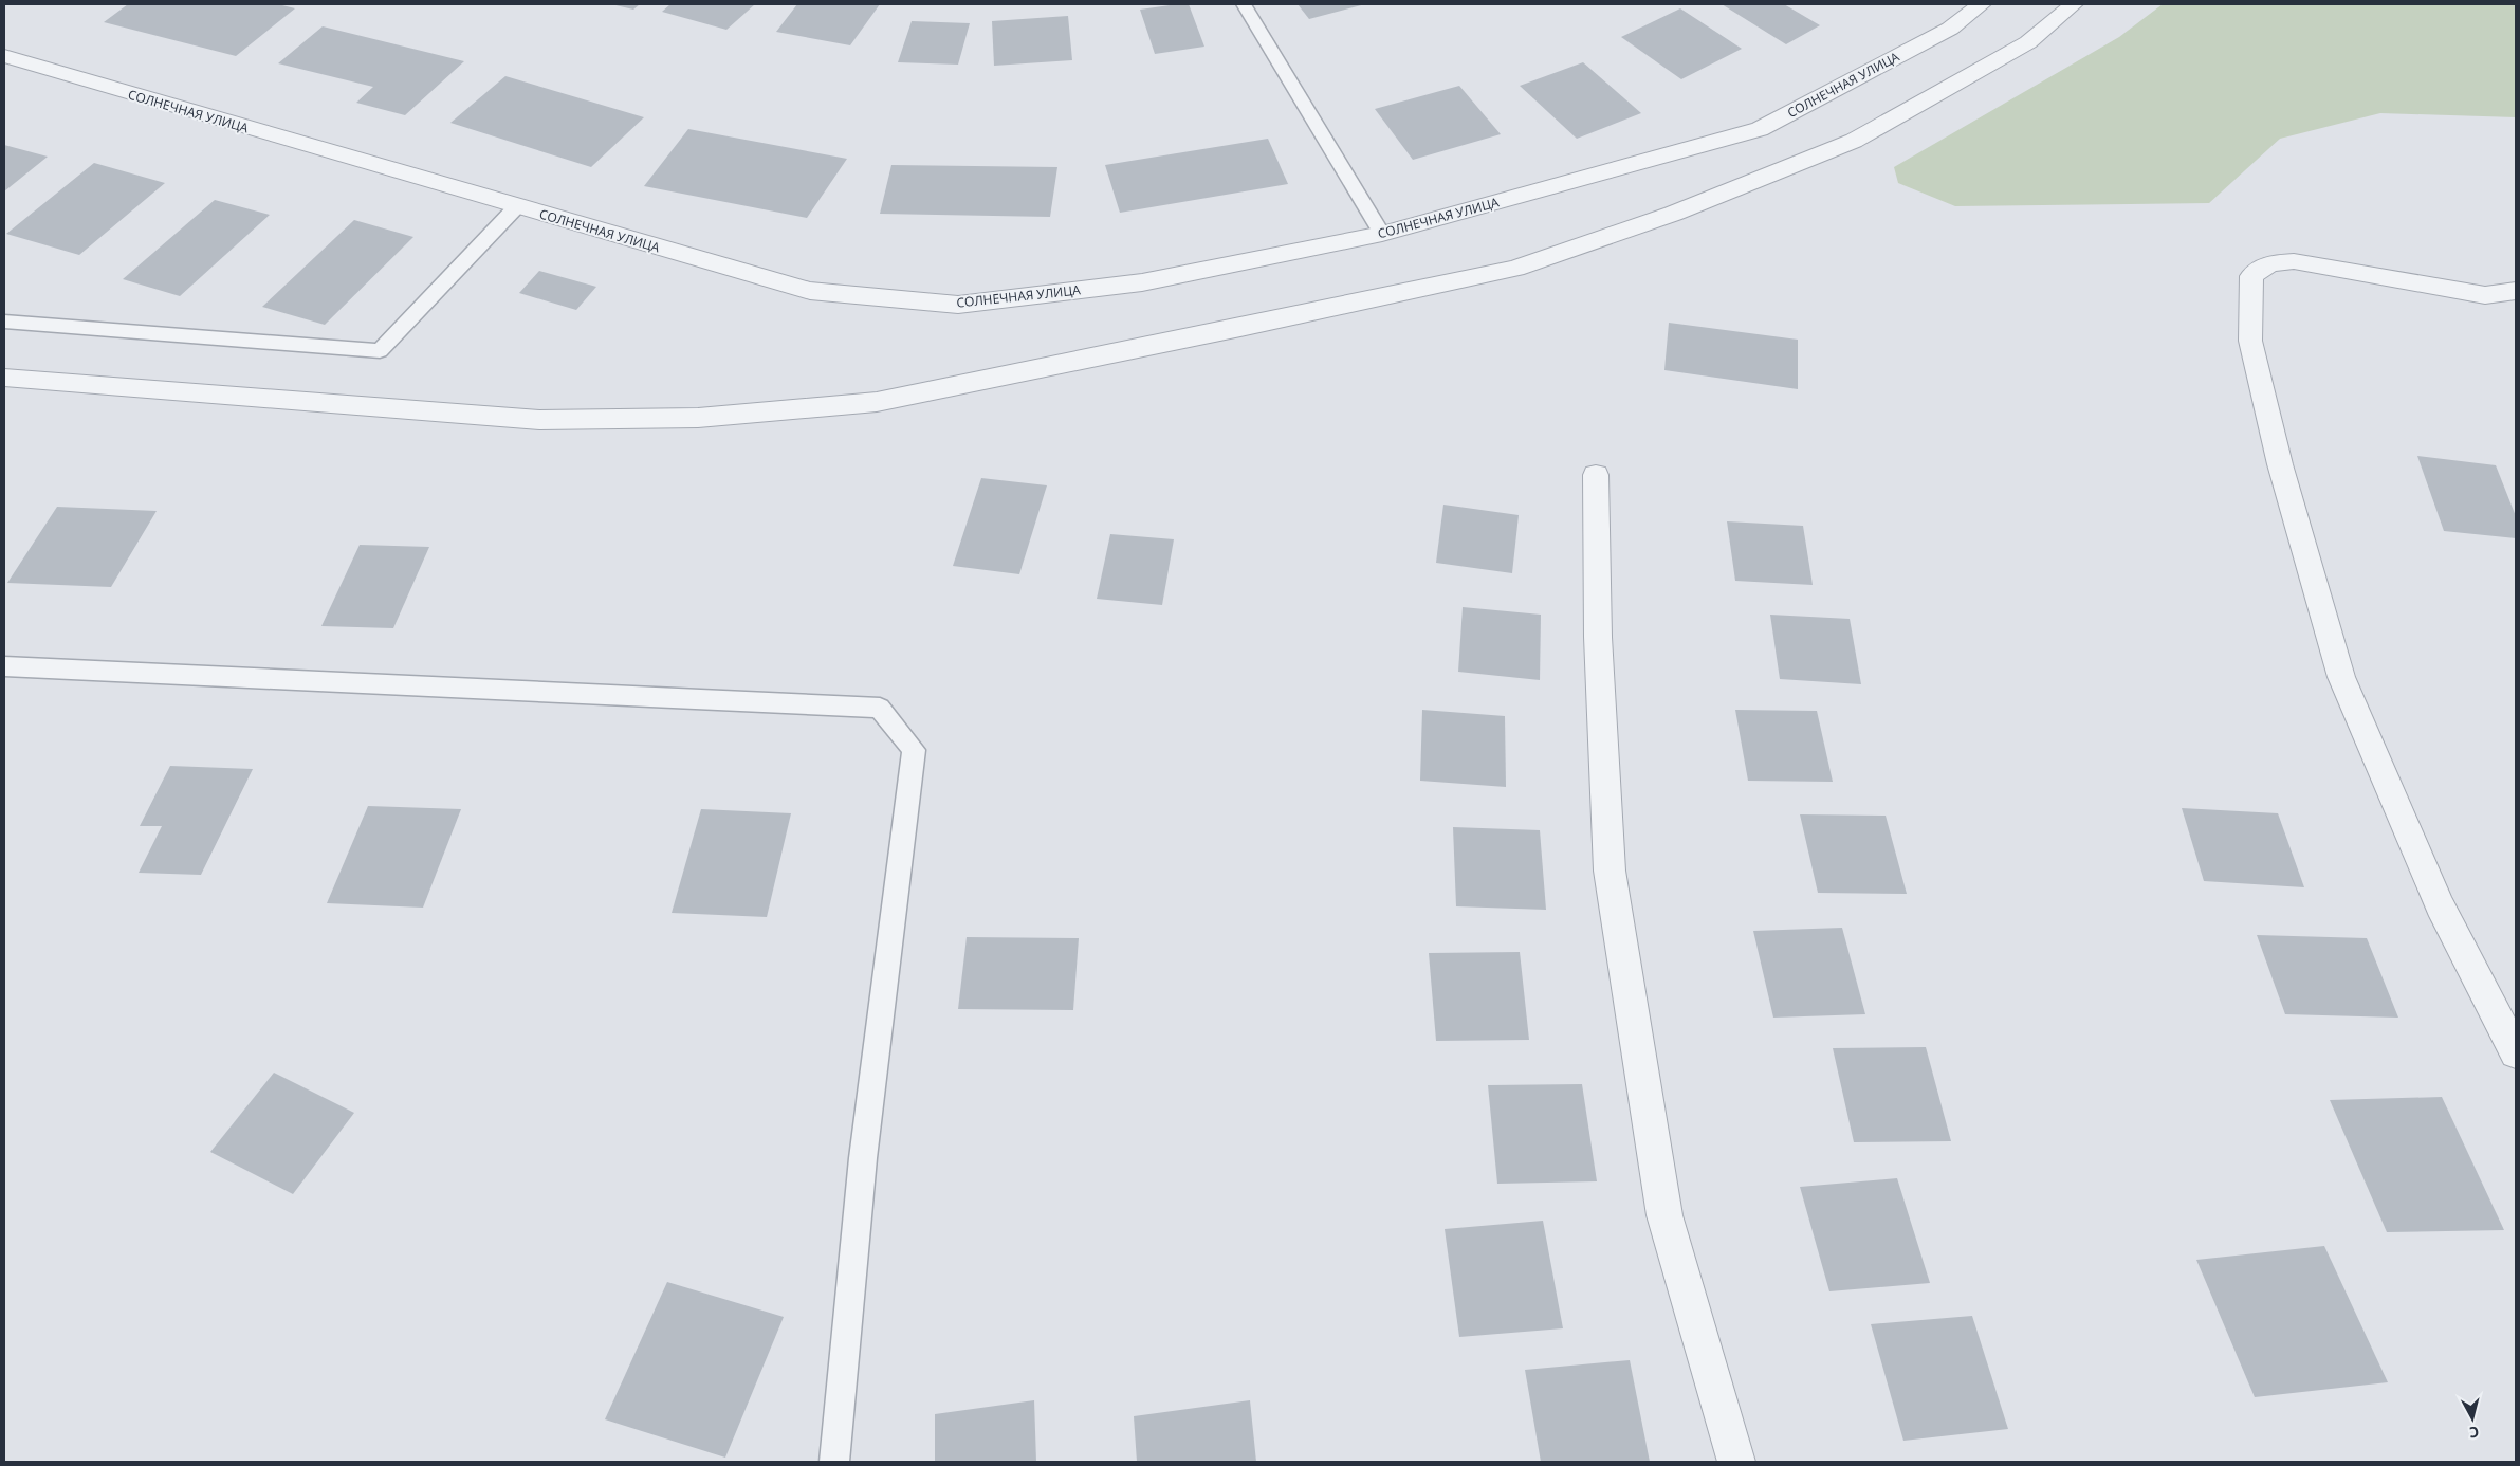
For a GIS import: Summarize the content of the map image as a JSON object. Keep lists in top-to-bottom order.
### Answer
{
  "streets": {
    "street": ["СОЛНЕЧНАЯ УЛИЦА"]
  },
  "north": "bottom"
}
